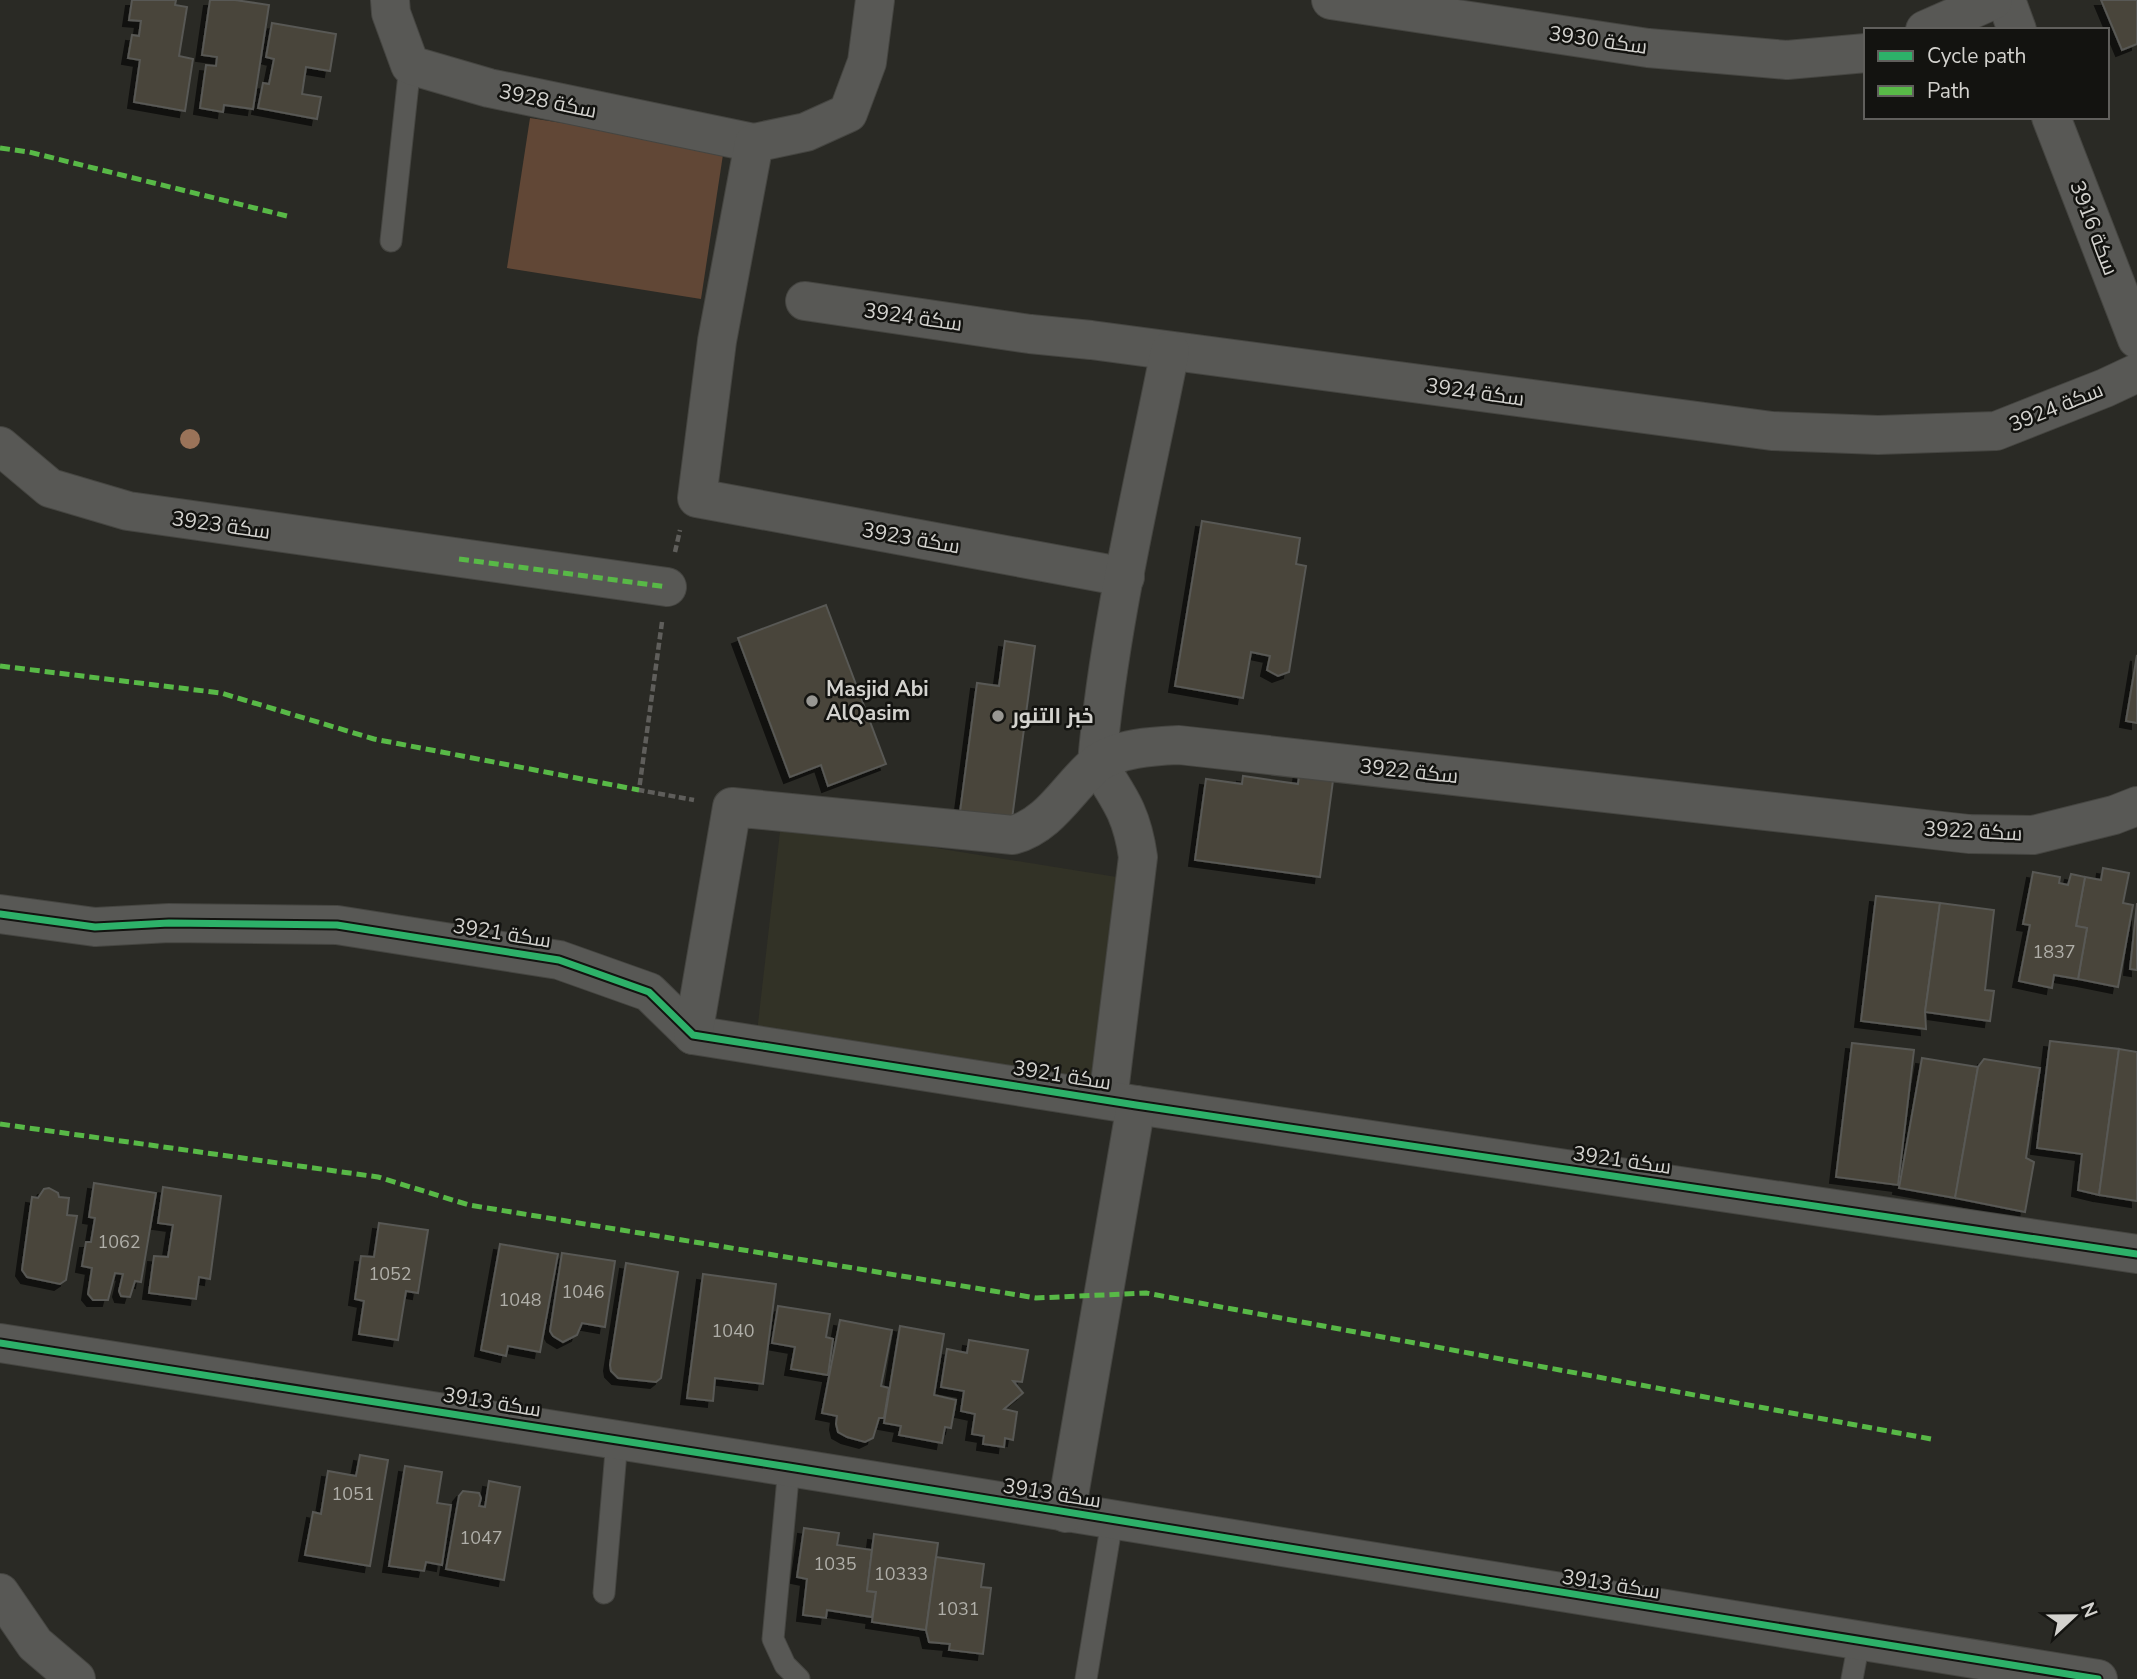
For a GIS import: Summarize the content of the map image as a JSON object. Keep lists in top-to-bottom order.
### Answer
{
  "streets": {
    "street": [
      "سكة 3930",
      "سكة 3928",
      "سكة 3916",
      "سكة 3924",
      "سكة 3923",
      "سكة 3922",
      "سكة 3921",
      "سكة 3913"
    ]
  },
  "places": ["Masjid Abi AlQasim", "خبز التنور"],
  "house_numbers": [
    "1837",
    "1062",
    "1052",
    "1046",
    "1048",
    "1040",
    "1051",
    "1047",
    "1035",
    "10333",
    "1031"
  ],
  "legend": ["Cycle path", "Path"],
  "north": "right"
}
